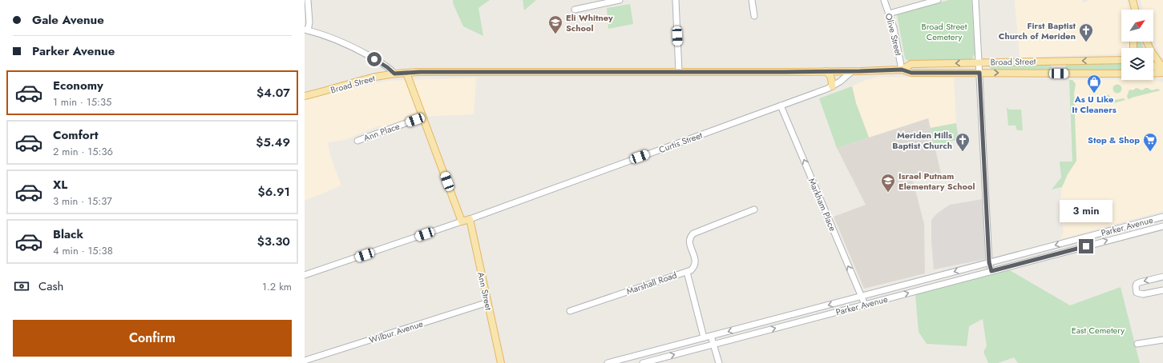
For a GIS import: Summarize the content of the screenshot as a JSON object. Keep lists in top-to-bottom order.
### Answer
{
  "streets": {
    "main road": ["Broad Street", "Ann Street"],
    "street": [
      "Olive Street",
      "Ann Place",
      "Curtis Street",
      "Markham Place",
      "Parker Avenue",
      "Marshall Road",
      "Wilbur Avenue"
    ]
  },
  "crossings": [
    ["Olive Street", "Broad Street"],
    ["Broad Street", "Curtis Street"],
    ["Curtis Street", "Markham Place"],
    ["Curtis Street", "Ann Street"],
    ["Markham Place", "Parker Avenue"],
    ["Parker Avenue", "Marshall Road"],
    ["Ann Street", "Wilbur Avenue"]
  ],
  "one_way": ["Markham Place"],
  "parks": ["Broad Street Cemetery", "East Cemetery"],
  "places": {
    "school or university": ["Eli Whitney School", "Israel Putnam Elementary School"],
    "church": ["First Baptist Church of Meriden", "Meriden Hills Baptist Church"],
    "shop": ["As U Like It Cleaners"],
    "supermarket": ["Stop & Shop"]
  },
  "north": "top right",
  "page": {
    "banner": ["Gale Avenue", "Parker Avenue"],
    "list": [
      {
        "name": "Economy",
        "note": "1 min · 15:35",
        "value": "$4.07"
      },
      {
        "name": "Comfort",
        "note": "2 min · 15:36",
        "value": "$5.49"
      },
      {
        "name": "XL",
        "note": "3 min · 15:37",
        "value": "$6.91"
      },
      {
        "name": "Black",
        "note": "4 min · 15:38",
        "value": "$3.30"
      }
    ],
    "bubble": "3 min",
    "pay": ["Cash", "1.2 km"],
    "buttons": "Confirm"
  }
}
